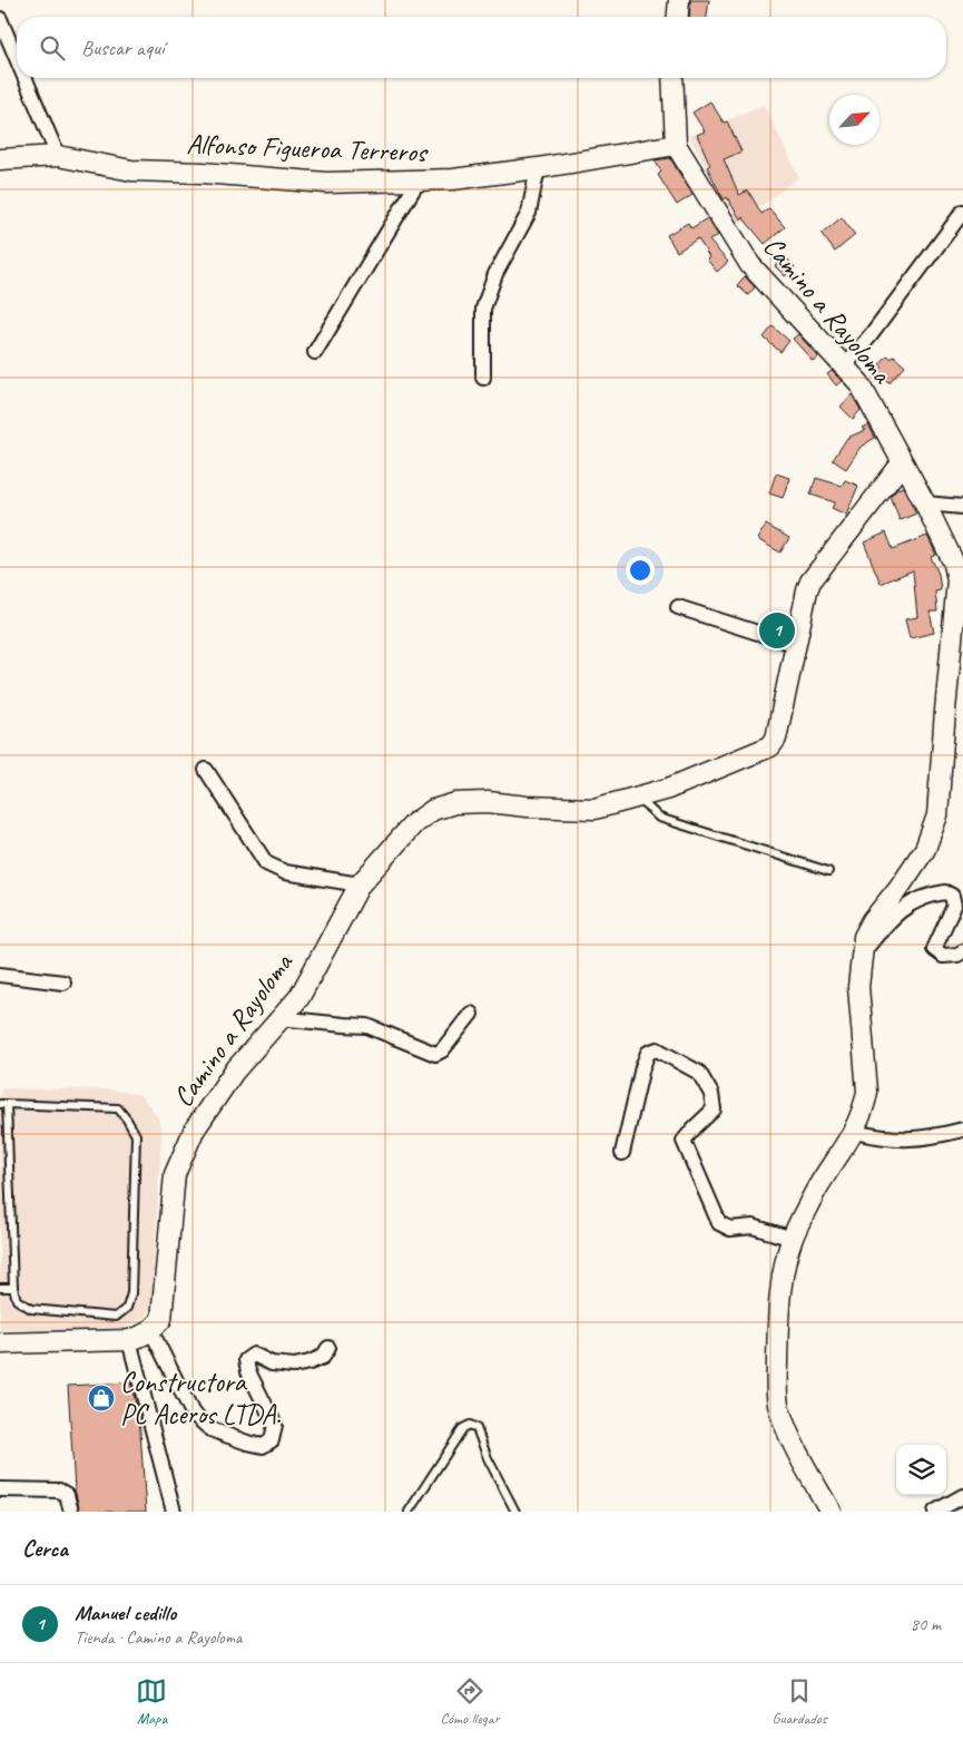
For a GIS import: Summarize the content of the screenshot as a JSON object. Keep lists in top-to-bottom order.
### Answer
{
  "streets": {
    "street": ["Alfonso Figueroa Terreros", "Camino a Rayoloma"]
  },
  "crossings": [
    ["Alfonso Figueroa Terreros", "Camino a Rayoloma"]
  ],
  "places": {
    "shop": ["Constructora PC Aceros LTDA."]
  },
  "north": "top right",
  "page": {
    "search": "Buscar aquí",
    "pins": "1",
    "heading": "Cerca",
    "list": [
      {
        "mark": "1",
        "name": "Manuel cedillo",
        "note": "Tienda · Camino a Rayoloma",
        "value": "80 m"
      }
    ],
    "nav": ["Mapa", "Cómo llegar", "Guardados"]
  }
}
